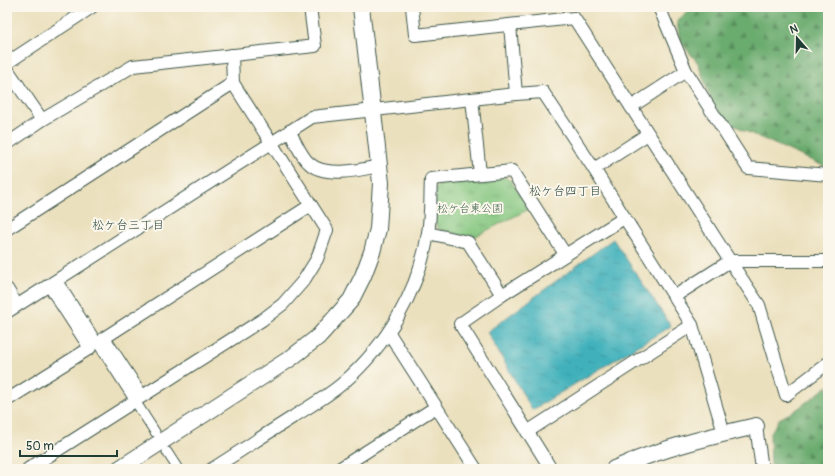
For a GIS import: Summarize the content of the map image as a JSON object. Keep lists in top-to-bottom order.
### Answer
{
  "districts": ["松ケ台四丁目", "松ケ台三丁目"],
  "parks": ["松ケ台東公園"],
  "scale_bar": "50 m",
  "north": "top"
}
